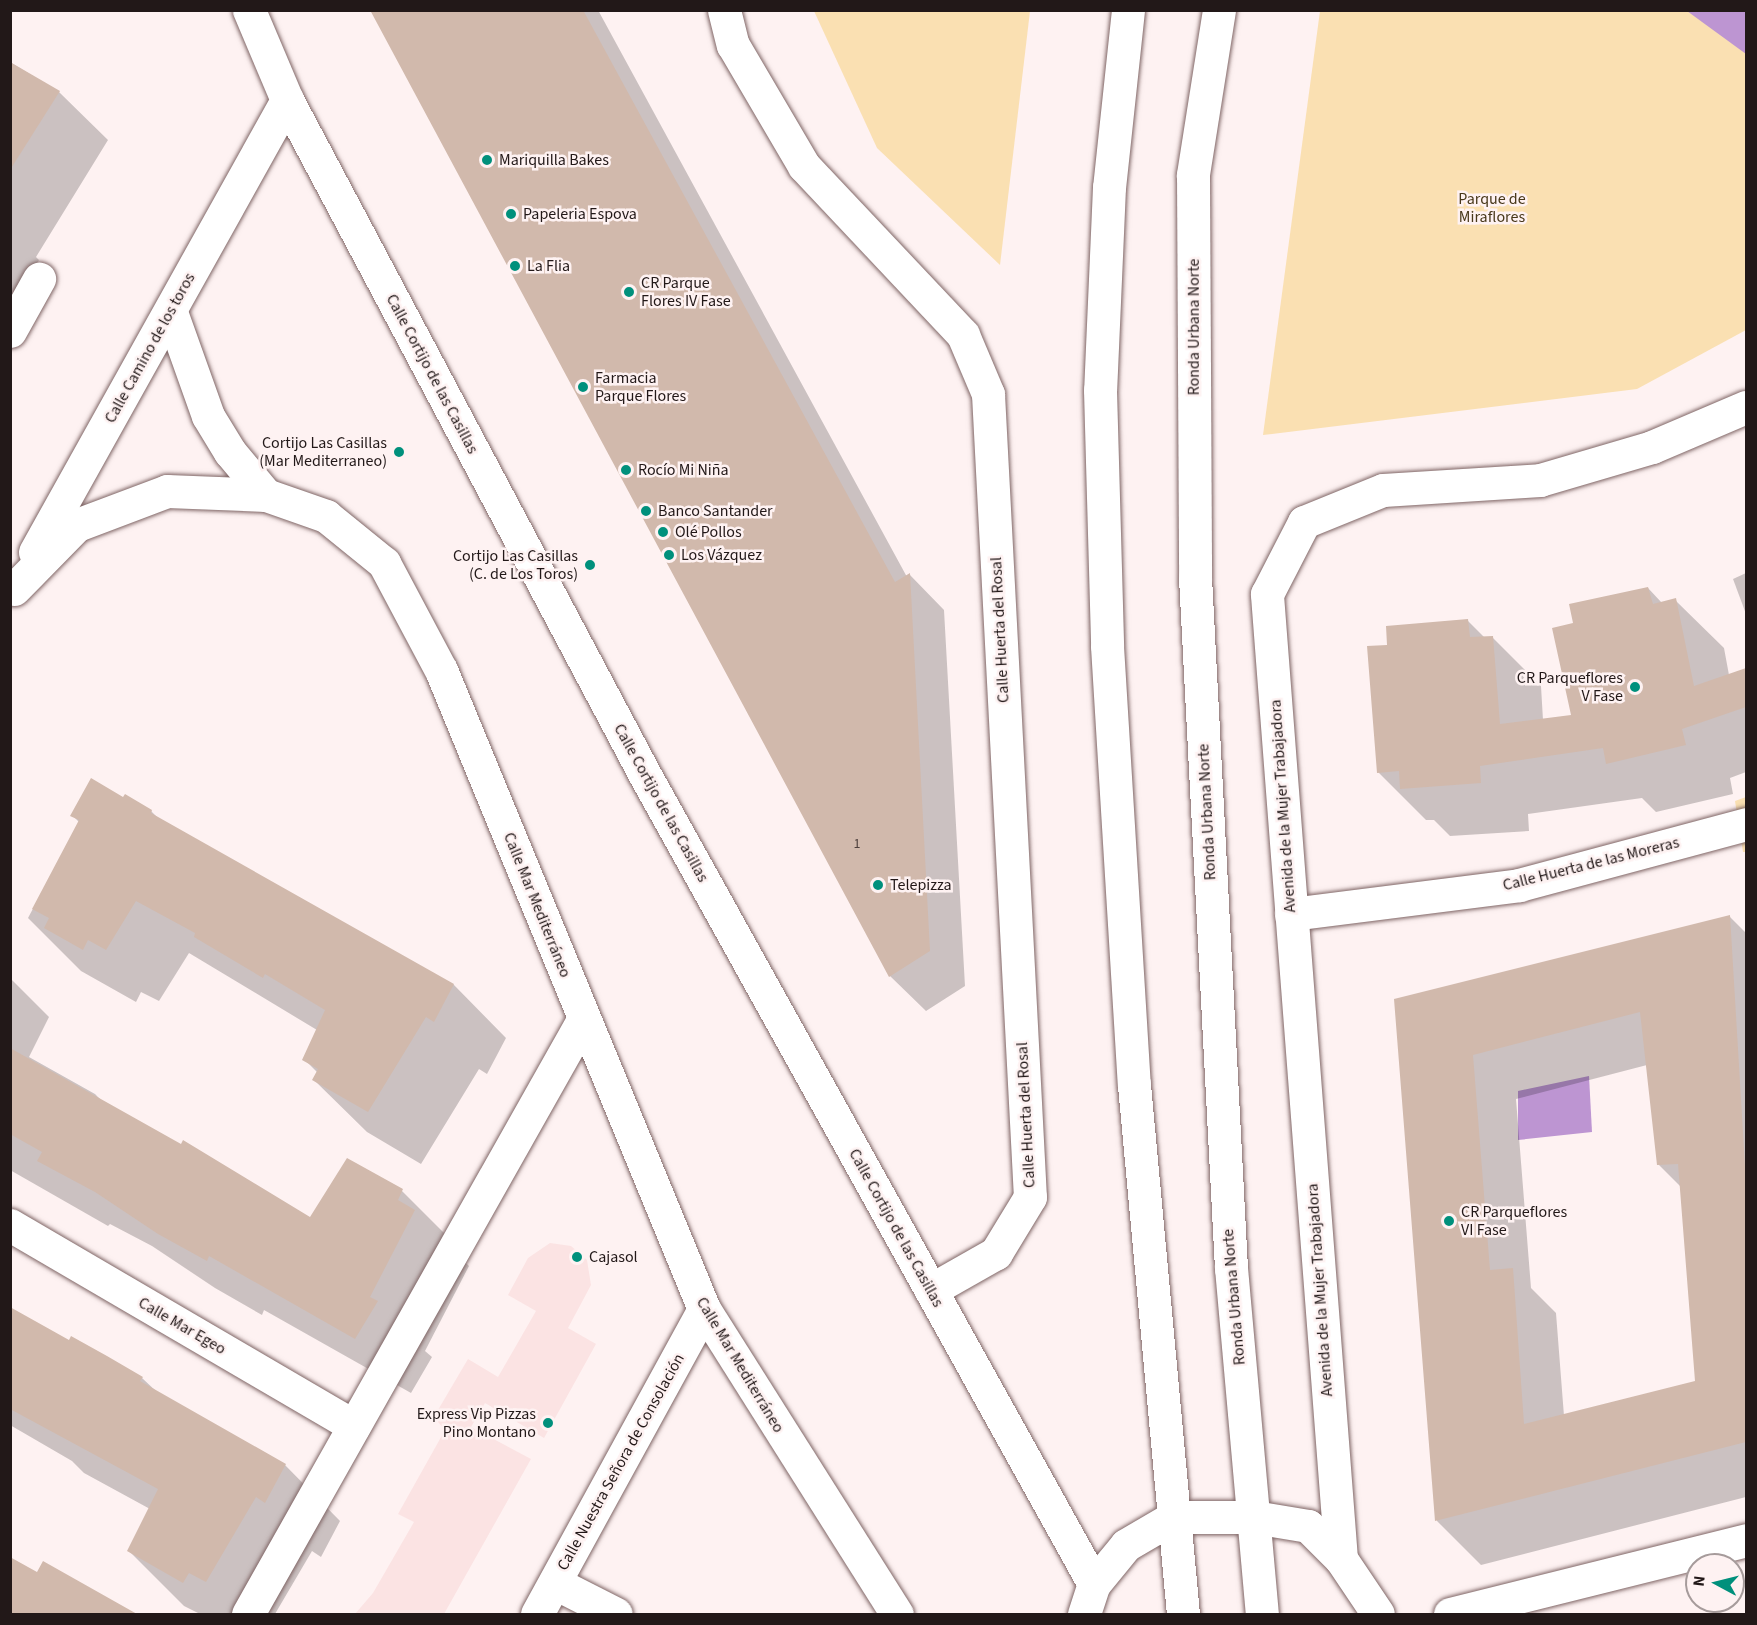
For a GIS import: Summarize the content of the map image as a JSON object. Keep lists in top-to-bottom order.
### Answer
{
  "streets": {
    "street": [
      "Ronda Urbana Norte",
      "Calle Camino de los toros",
      "Calle Cortijo de las Casillas",
      "Calle Huerta del Rosal",
      "Avenida de la Mujer Trabajadora",
      "Calle Huerta de las Moreras",
      "Calle Mar Mediterráneo",
      "Calle Mar Egeo",
      "Calle Nuestra Señora de Consolación"
    ]
  },
  "crossings": [
    ["Calle Camino de los toros", "Calle Cortijo de las Casillas"],
    ["Calle Camino de los toros", "Calle Mar Mediterráneo"],
    ["Calle Cortijo de las Casillas", "Calle Huerta del Rosal"],
    ["Avenida de la Mujer Trabajadora", "Calle Huerta de las Moreras"],
    ["Calle Mar Mediterráneo", "Calle Nuestra Señora de Consolación"]
  ],
  "parks": ["Parque de Miraflores"],
  "places": [
    "Mariquilla Bakes",
    "Papeleria Espova",
    "La Flia",
    "CR Parque Flores IV Fase",
    "Farmacia Parque Flores",
    "Cortijo Las Casillas (Mar Mediterraneo)",
    "Rocío Mi Niña",
    "Banco Santander",
    "Olé Pollos",
    "Los Vázquez",
    "Cortijo Las Casillas (C. de Los Toros)",
    "CR Parqueflores V Fase",
    "Telepizza",
    "CR Parqueflores VI Fase",
    "Cajasol",
    "Express Vip Pizzas Pino Montano"
  ],
  "house_numbers": ["1"],
  "north": "left"
}
